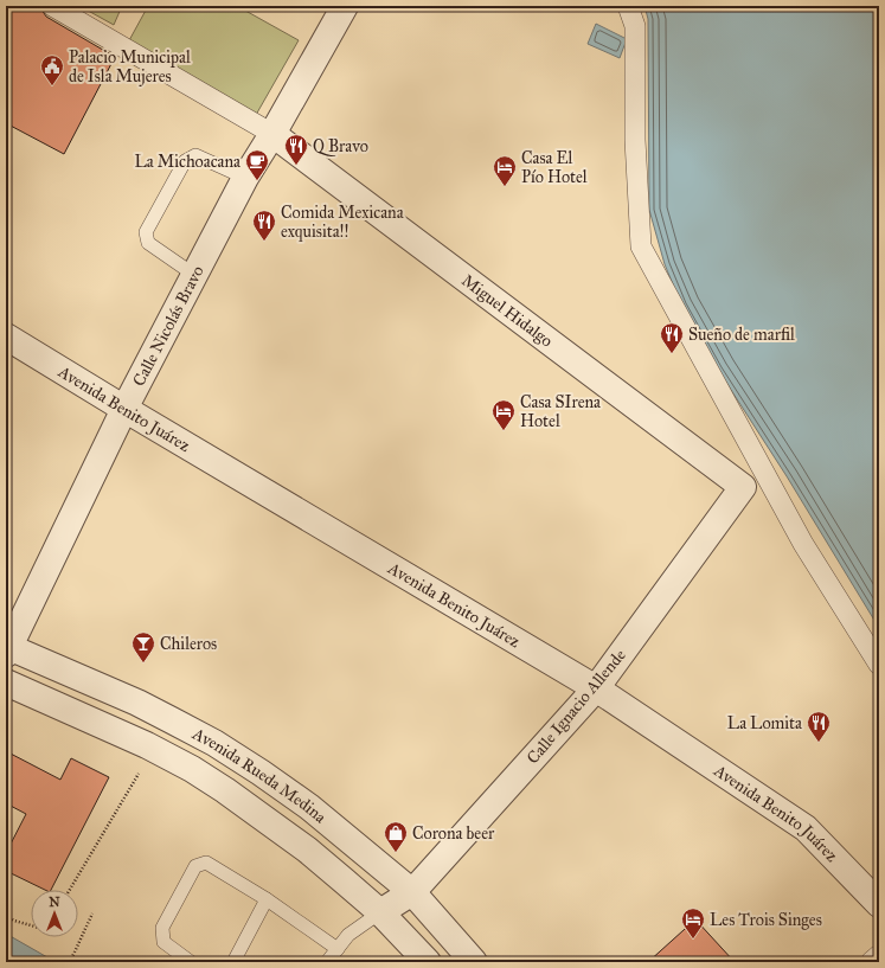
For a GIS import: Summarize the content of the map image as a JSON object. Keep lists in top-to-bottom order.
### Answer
{
  "streets": {
    "street": [
      "Miguel Hidalgo",
      "Calle Nicolás Bravo",
      "Avenida Benito Juárez",
      "Calle Ignacio Allende",
      "Avenida Rueda Medina"
    ]
  },
  "crossings": [
    ["Miguel Hidalgo", "Calle Nicolás Bravo"],
    ["Miguel Hidalgo", "Calle Ignacio Allende"],
    ["Calle Nicolás Bravo", "Avenida Benito Juárez"],
    ["Calle Nicolás Bravo", "Avenida Rueda Medina"],
    ["Avenida Benito Juárez", "Calle Ignacio Allende"],
    ["Calle Ignacio Allende", "Avenida Rueda Medina"]
  ],
  "places": {
    "public building": ["Palacio Municipal de Isla Mujeres"],
    "restaurant": [
      "Q Bravo",
      "Comida Mexicana exquisita!!",
      "Sueño de marfil",
      "La Lomita"
    ],
    "cafe": ["La Michoacana"],
    "hotel": ["Casa El Pío Hotel", "Casa SIrena Hotel", "Les Trois Singes"],
    "bar": ["Chileros"],
    "shop": ["Corona beer"]
  },
  "north": "top"
}
